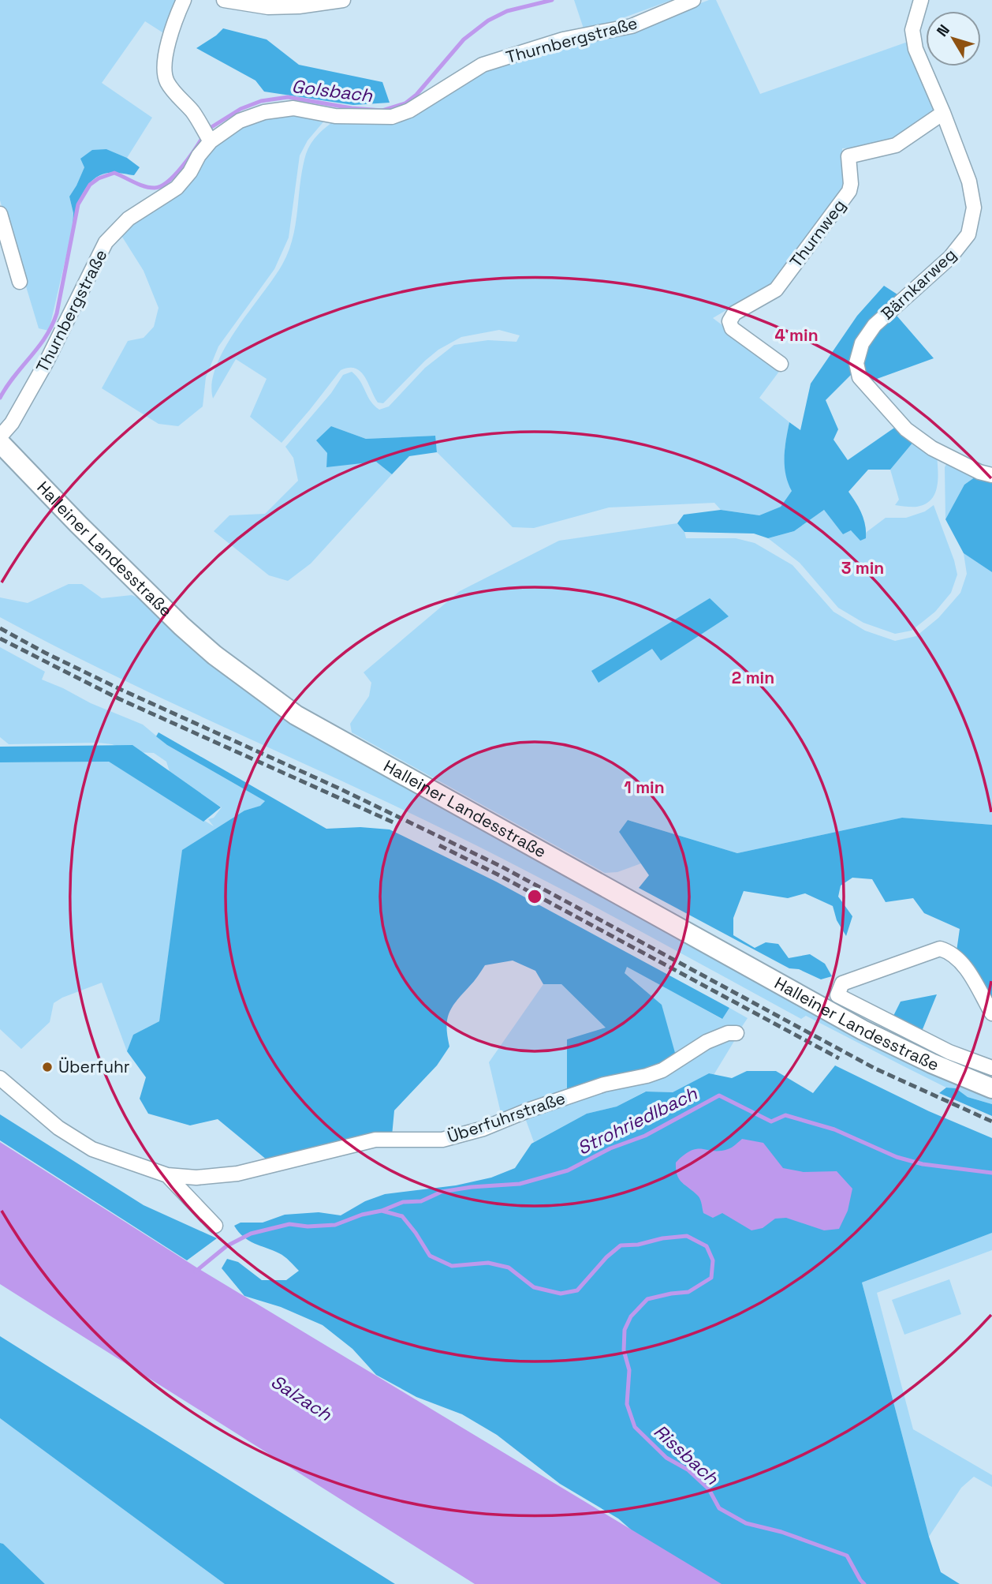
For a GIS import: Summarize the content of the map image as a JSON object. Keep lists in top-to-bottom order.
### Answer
{
  "streets": {
    "main road": ["Halleiner Landesstraße"],
    "street": [
      "Thurnbergstraße",
      "Thurnweg",
      "Bärnkarweg",
      "Überfuhrstraße"
    ]
  },
  "crossings": [
    ["Thurnweg", "Bärnkarweg"]
  ],
  "water": [
    "Golsbach",
    "Strohriedlbach",
    "Salzach",
    "Rissbach"
  ],
  "places": ["Überfuhr"],
  "north": "top left",
  "rings": [
    "4 min",
    "3 min",
    "2 min",
    "1 min"
  ]
}
